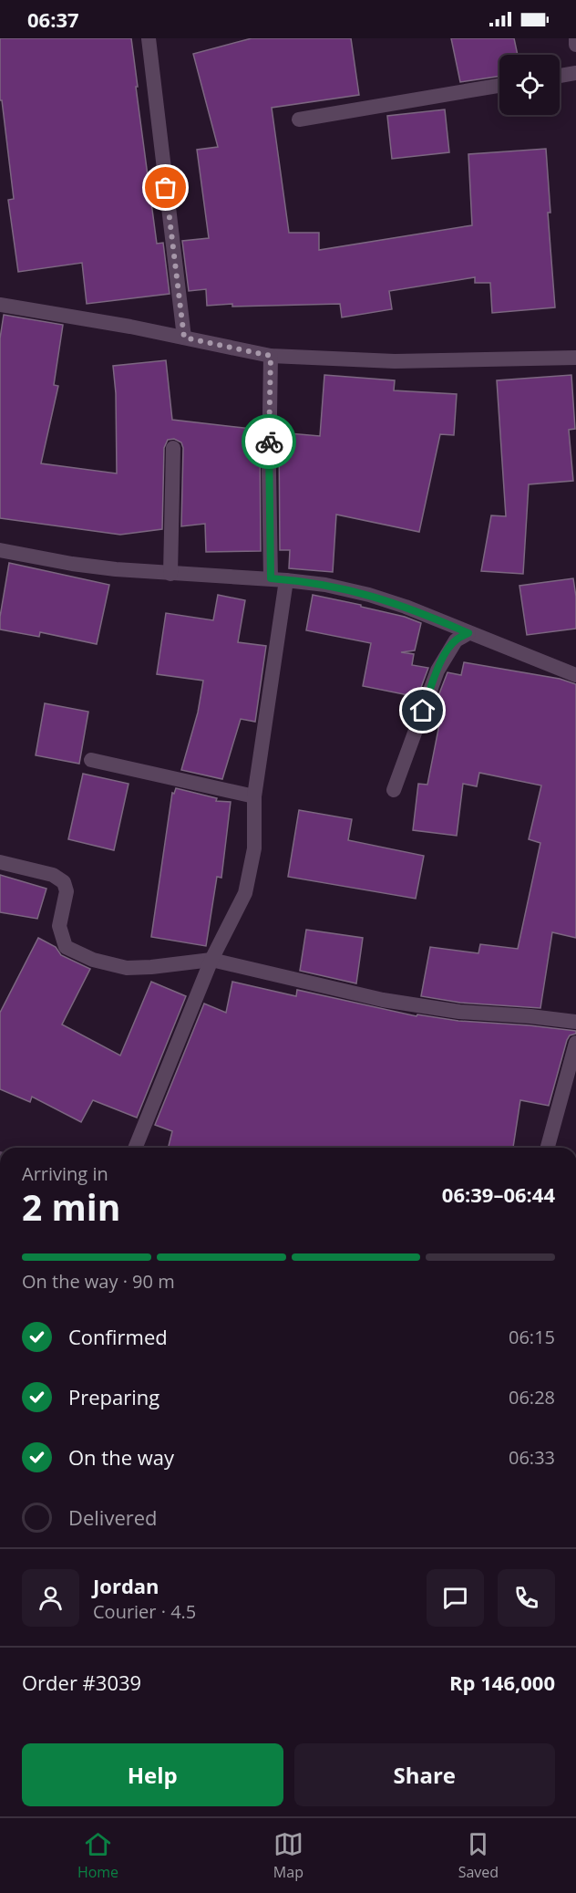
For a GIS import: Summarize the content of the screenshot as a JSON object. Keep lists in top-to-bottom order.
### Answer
{
  "page": {
    "status": "06:37",
    "heading": ["2 min", "Arriving in", "06:39–06:44"],
    "panel": [
      "Jordan",
      "Courier · 4.5",
      "Order #3039",
      "Rp 146,000"
    ],
    "bar": "On the way · 90 m",
    "list": [
      ["Confirmed", "06:15"],
      ["Preparing", "06:28"],
      ["On the way", "06:33"],
      "Delivered"
    ],
    "buttons": ["Help", "Share"],
    "tabs": ["Home", "Map", "Saved"]
  }
}
